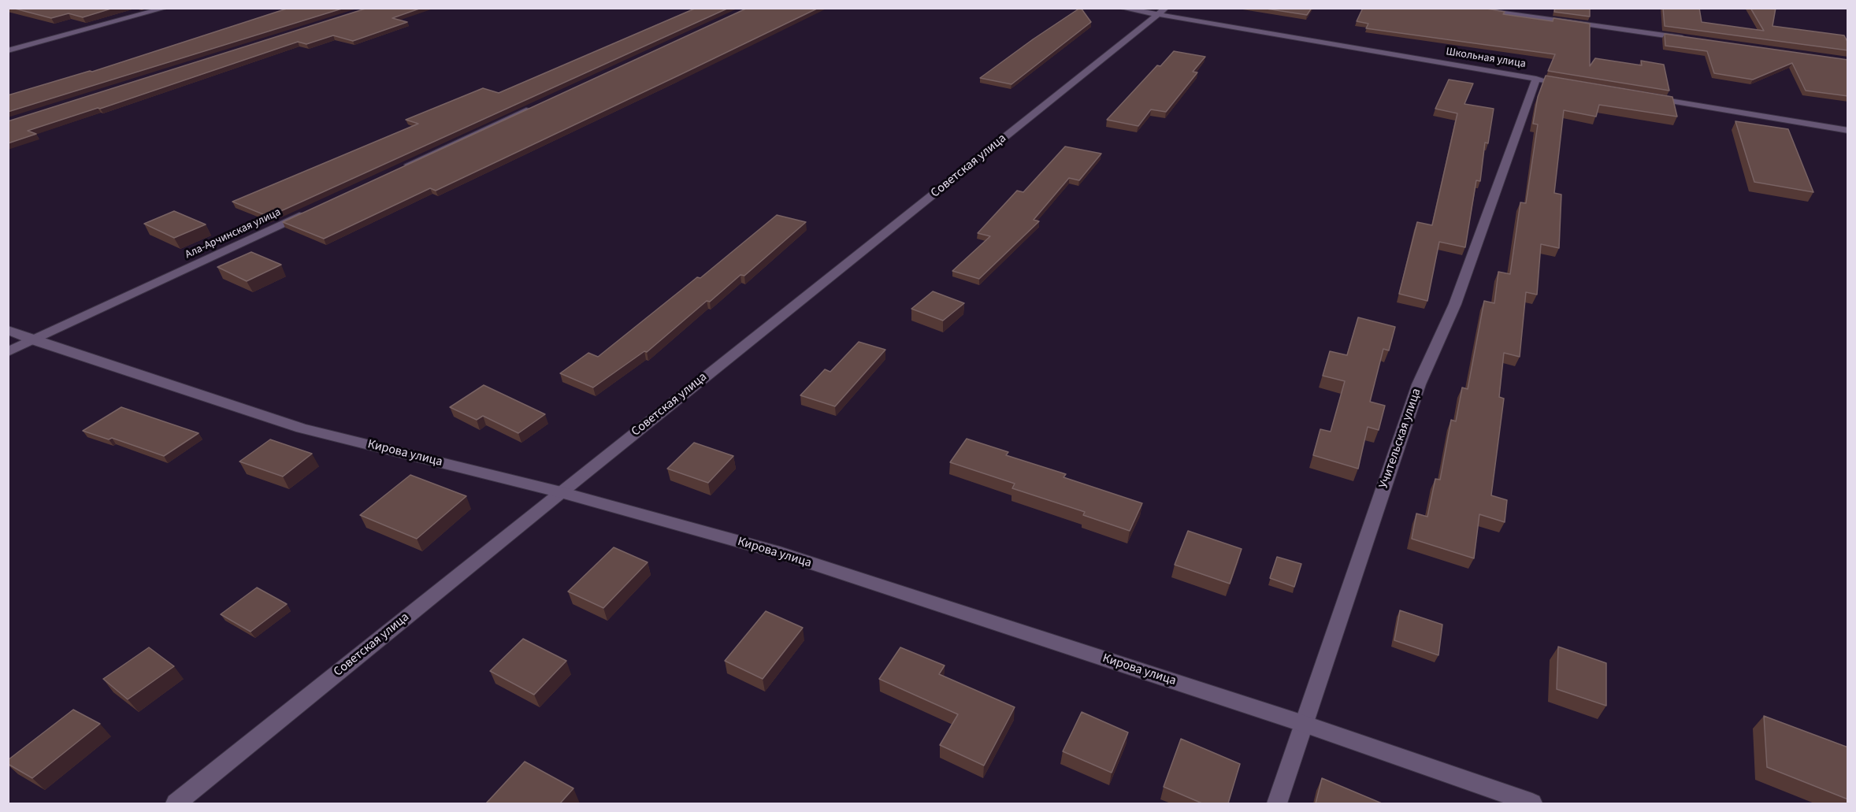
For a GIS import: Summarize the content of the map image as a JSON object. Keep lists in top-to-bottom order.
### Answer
{
  "streets": {
    "street": [
      "Школьная улица",
      "Советская улица",
      "Ала-Арчинская улица",
      "Учительская улица",
      "Кирова улица"
    ]
  },
  "crossings": [
    ["Школьная улица", "Советская улица"],
    ["Школьная улица", "Учительская улица"],
    ["Советская улица", "Кирова улица"],
    ["Ала-Арчинская улица", "Кирова улица"],
    ["Учительская улица", "Кирова улица"]
  ]
}
